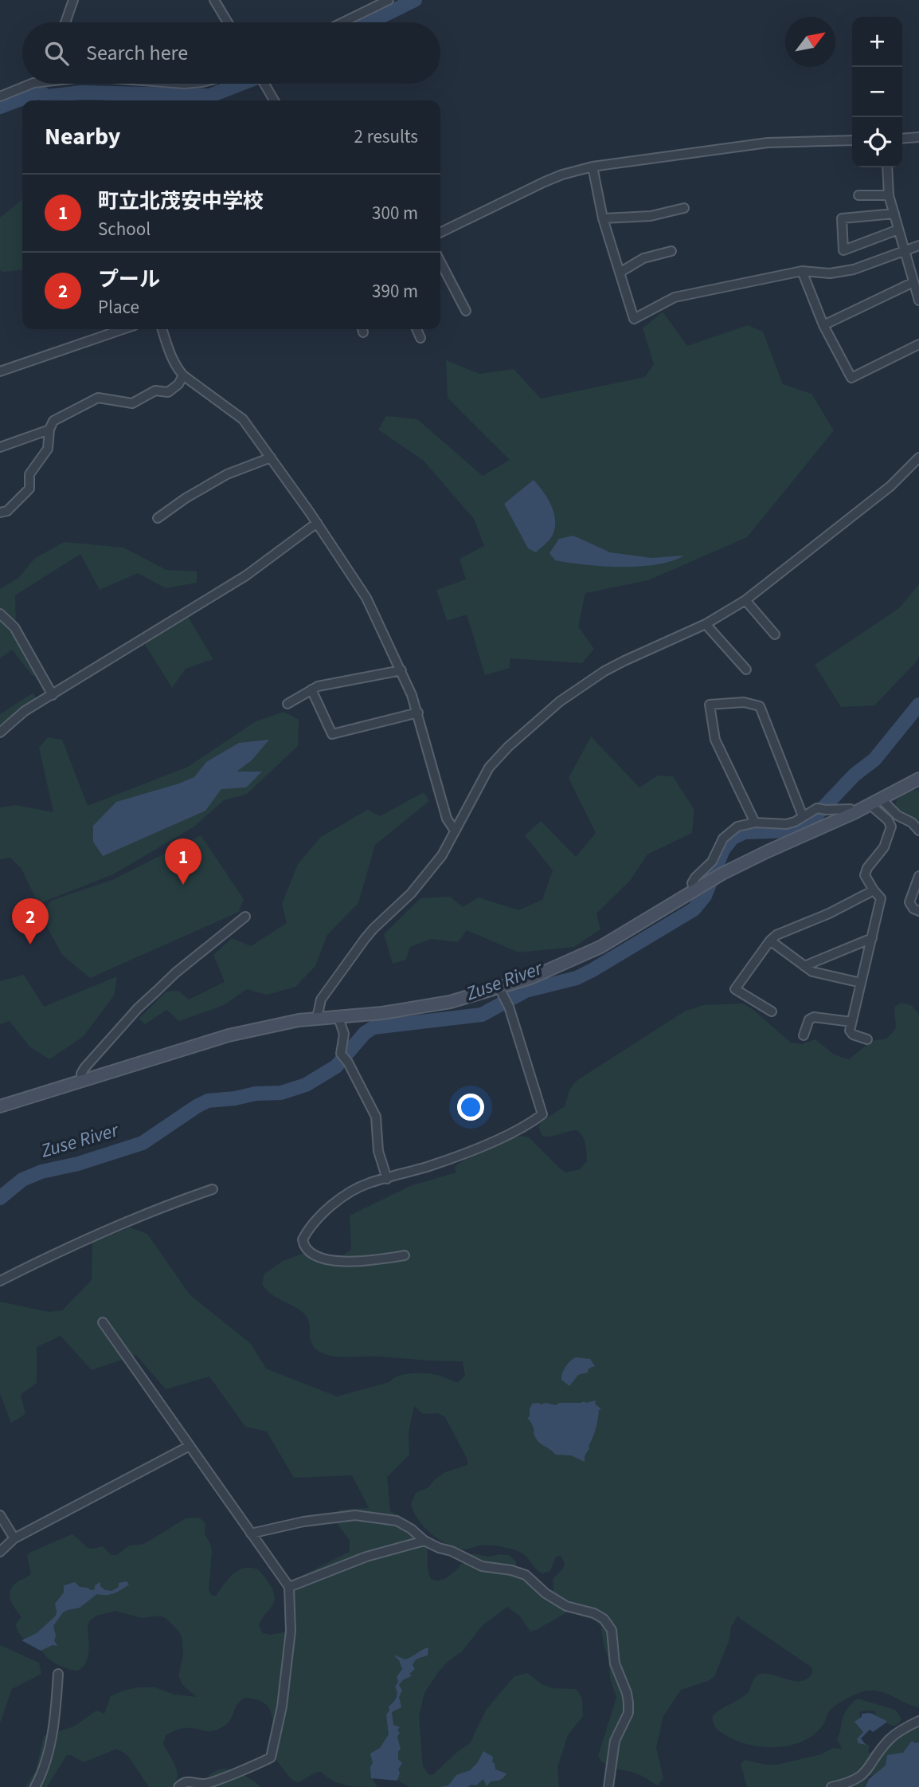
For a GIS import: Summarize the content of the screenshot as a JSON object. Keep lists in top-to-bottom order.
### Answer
{
  "water": ["Zuse River"],
  "north": "top right",
  "page": {
    "map_buttons": ["+", "−"],
    "search": "Search here",
    "heading": ["Nearby", "2 results"],
    "list": [
      {
        "mark": "1",
        "name": "町立北茂安中学校",
        "note": "School",
        "value": "300 m"
      },
      {
        "mark": "2",
        "name": "プール",
        "note": "Place",
        "value": "390 m"
      }
    ],
    "pins": ["1", "2"]
  }
}
